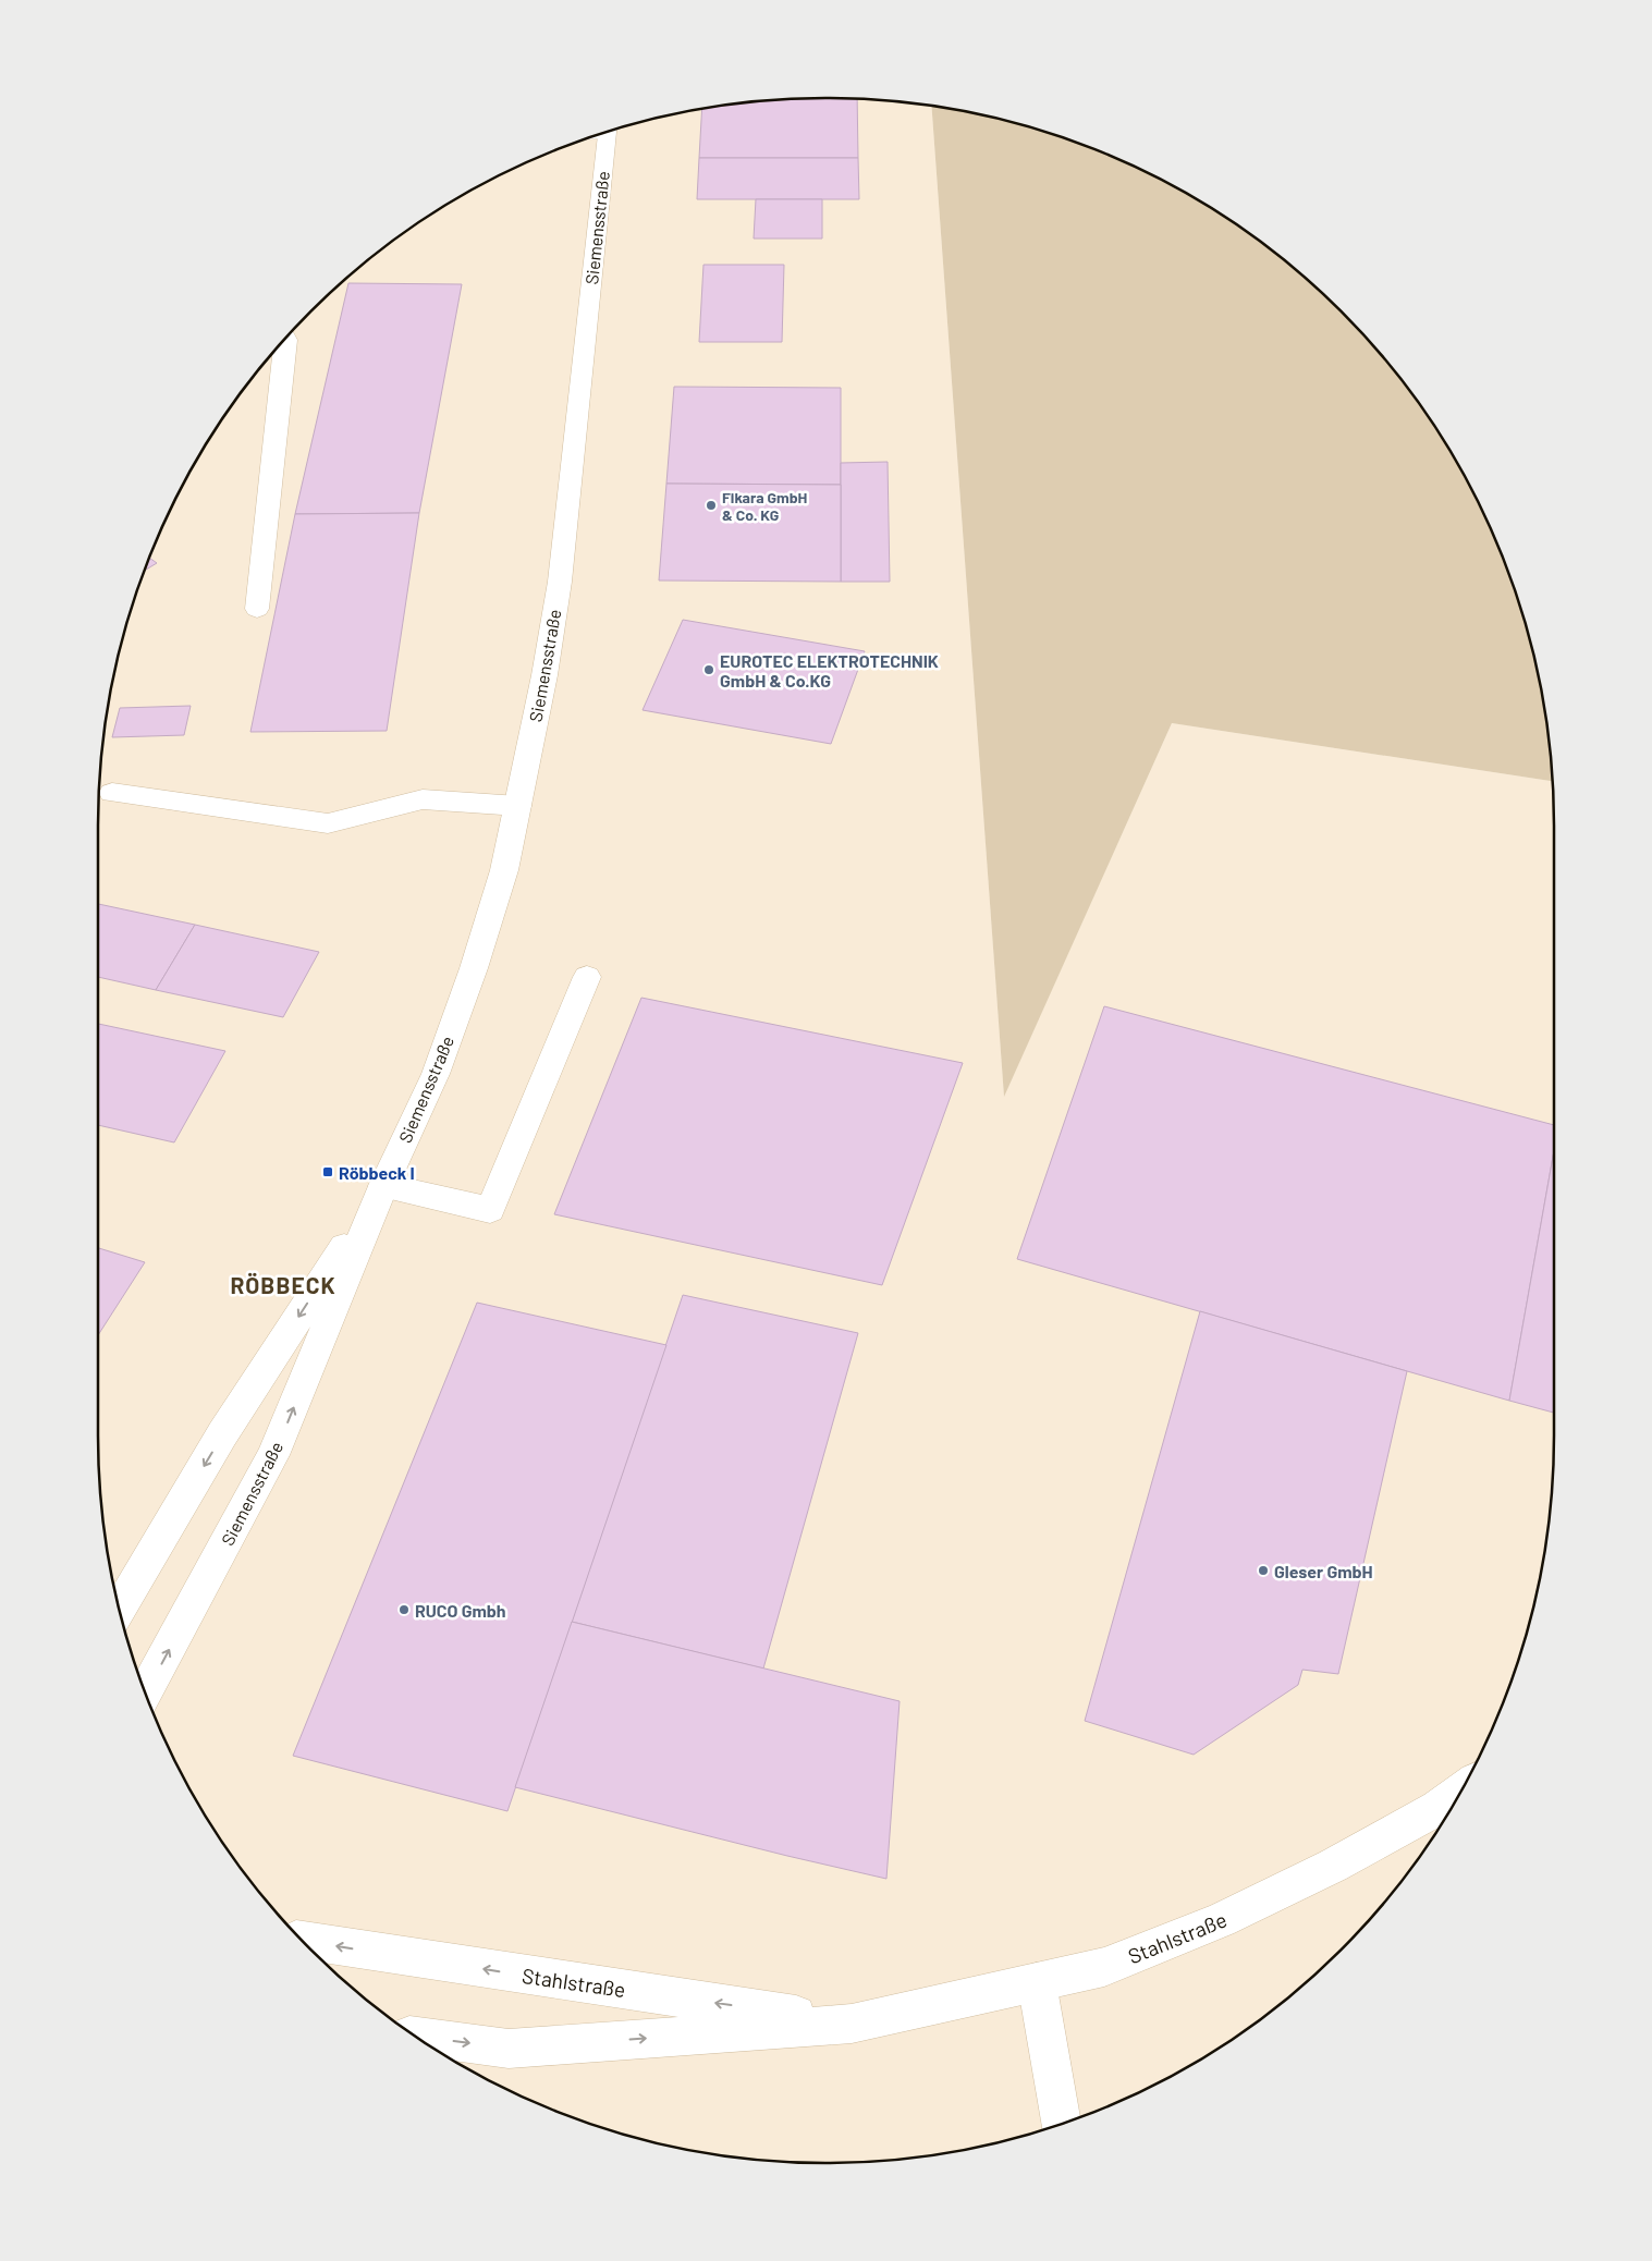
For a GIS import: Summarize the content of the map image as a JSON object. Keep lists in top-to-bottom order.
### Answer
{
  "streets": {
    "street": ["Siemensstraße", "Stahlstraße"]
  },
  "districts": ["RÖBBECK"],
  "places": {
    "other": [
      "Fikara GmbH & Co. KG",
      "EUROTEC ELEKTROTECHNIK GmbH & Co.KG",
      "Gleser GmbH",
      "RUCO Gmbh"
    ],
    "transit": ["Röbbeck I"]
  }
}
